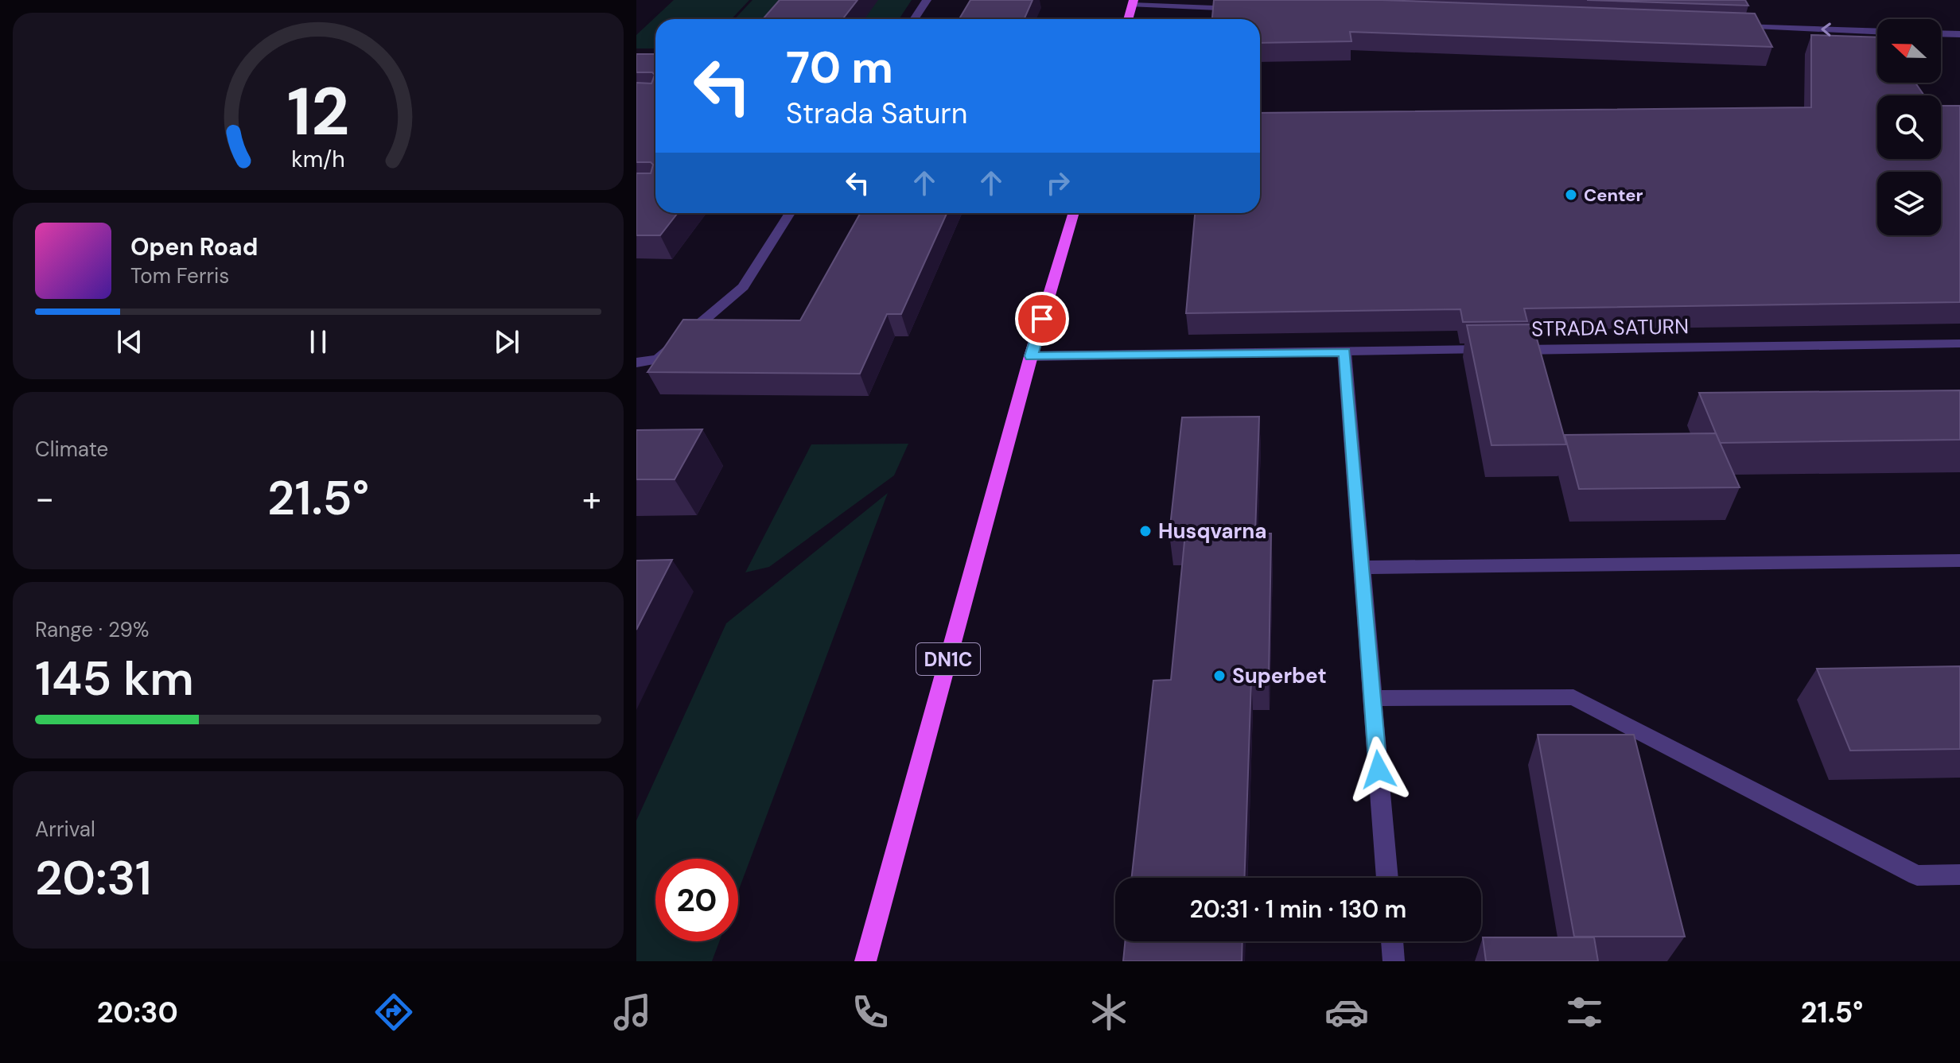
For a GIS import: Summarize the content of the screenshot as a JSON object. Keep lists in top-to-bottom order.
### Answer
{
  "streets": {
    "main road": ["DN1C"],
    "street": ["STRADA SATURN"]
  },
  "crossings": [
    ["STRADA SATURN", "DN1C"]
  ],
  "places": ["Center", "Husqvarna", "Superbet"],
  "north": "left",
  "page": {
    "turn": ["70 m", "Strada Saturn"],
    "song": ["Open Road", "Tom Ferris"],
    "tile": [
      "Climate",
      ["Range · 29%", "145 km"],
      ["Arrival", "20:31"]
    ],
    "heat": ["−", "21.5°", "+"],
    "limit": "20",
    "trip": "20:31 · 1 min · 130 m",
    "tabs": ["20:30", "21.5°"],
    "gauge": ["12", "km/h"]
  }
}
